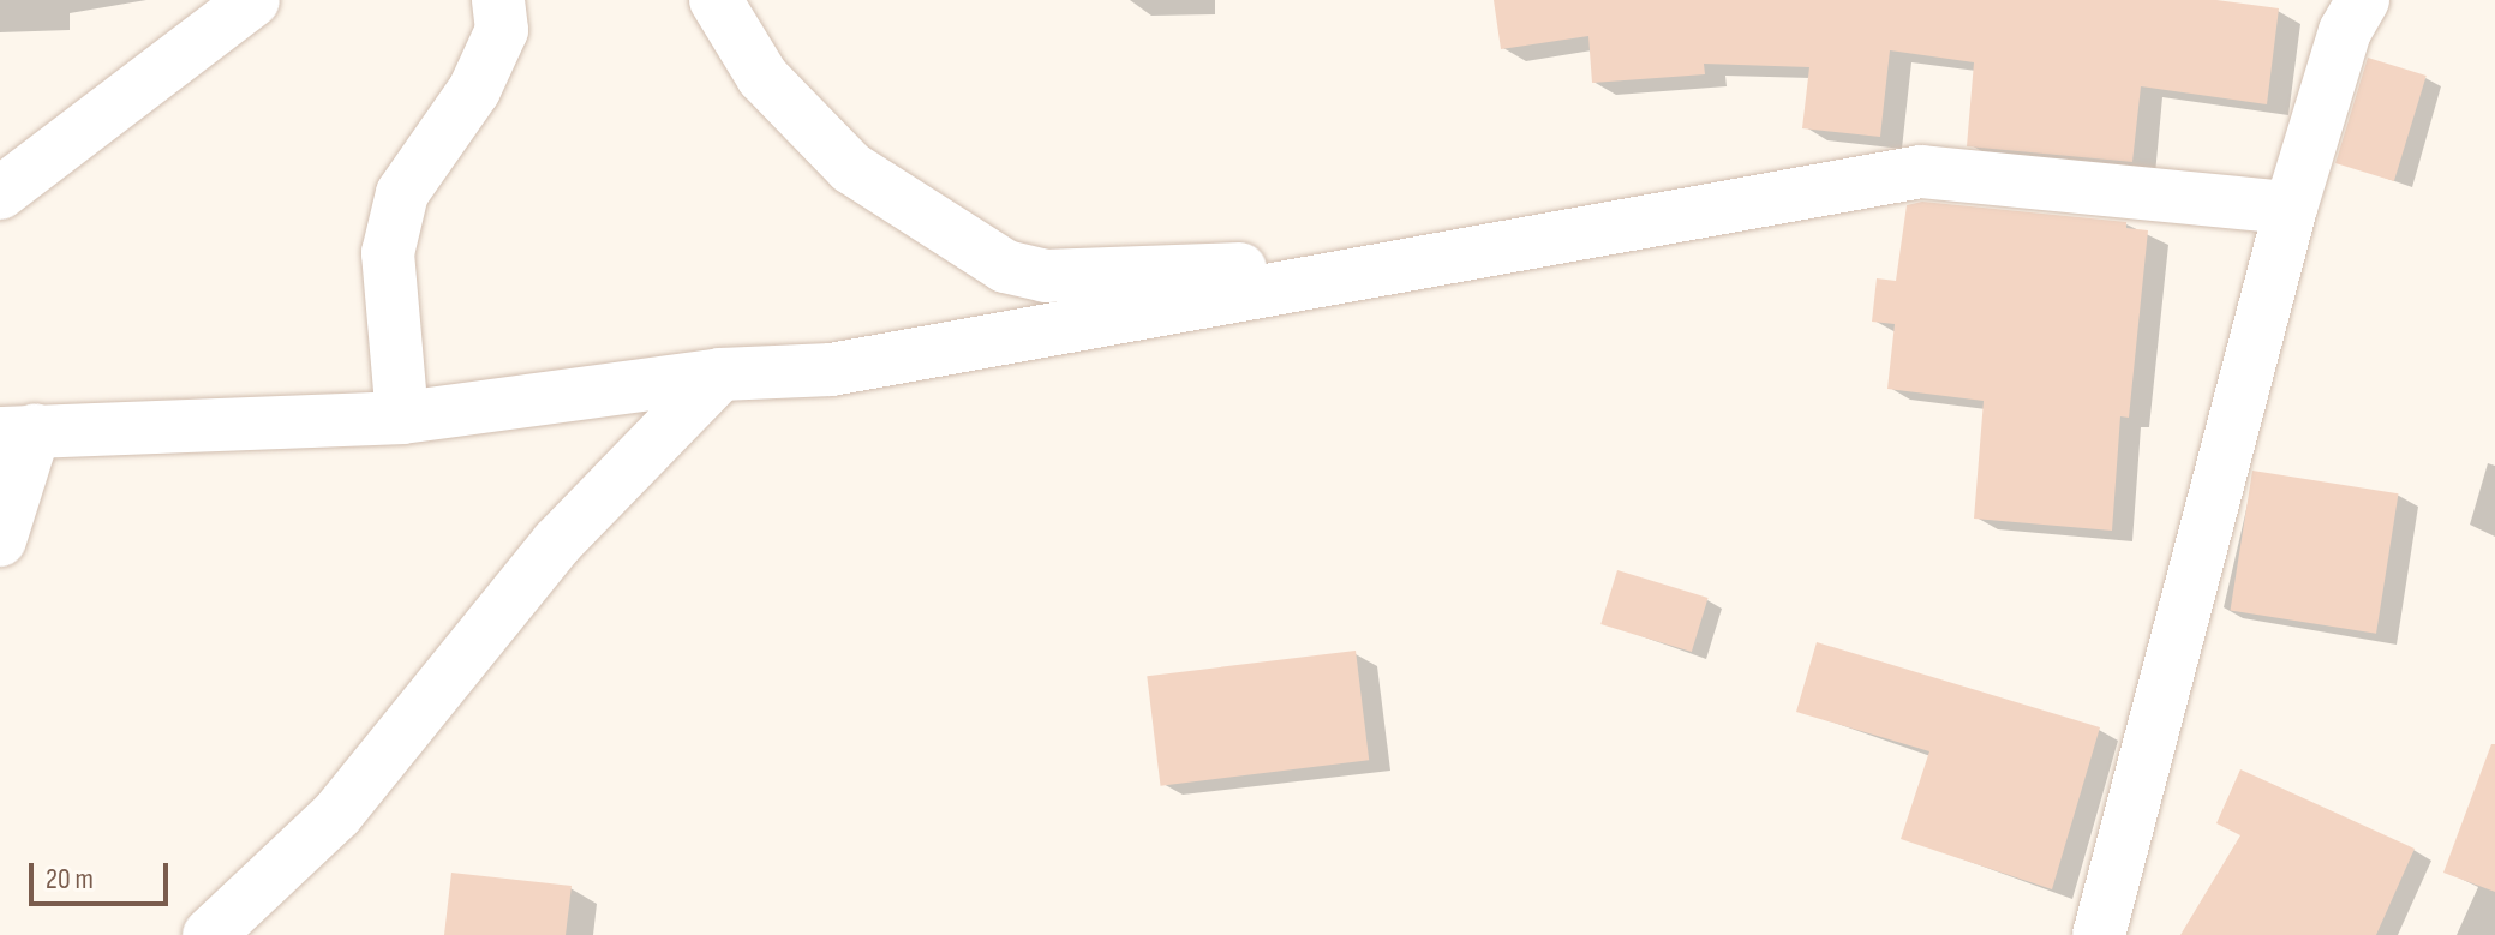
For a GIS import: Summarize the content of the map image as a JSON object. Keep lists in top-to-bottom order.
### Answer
{
  "scale_bar": "20 m"
}
